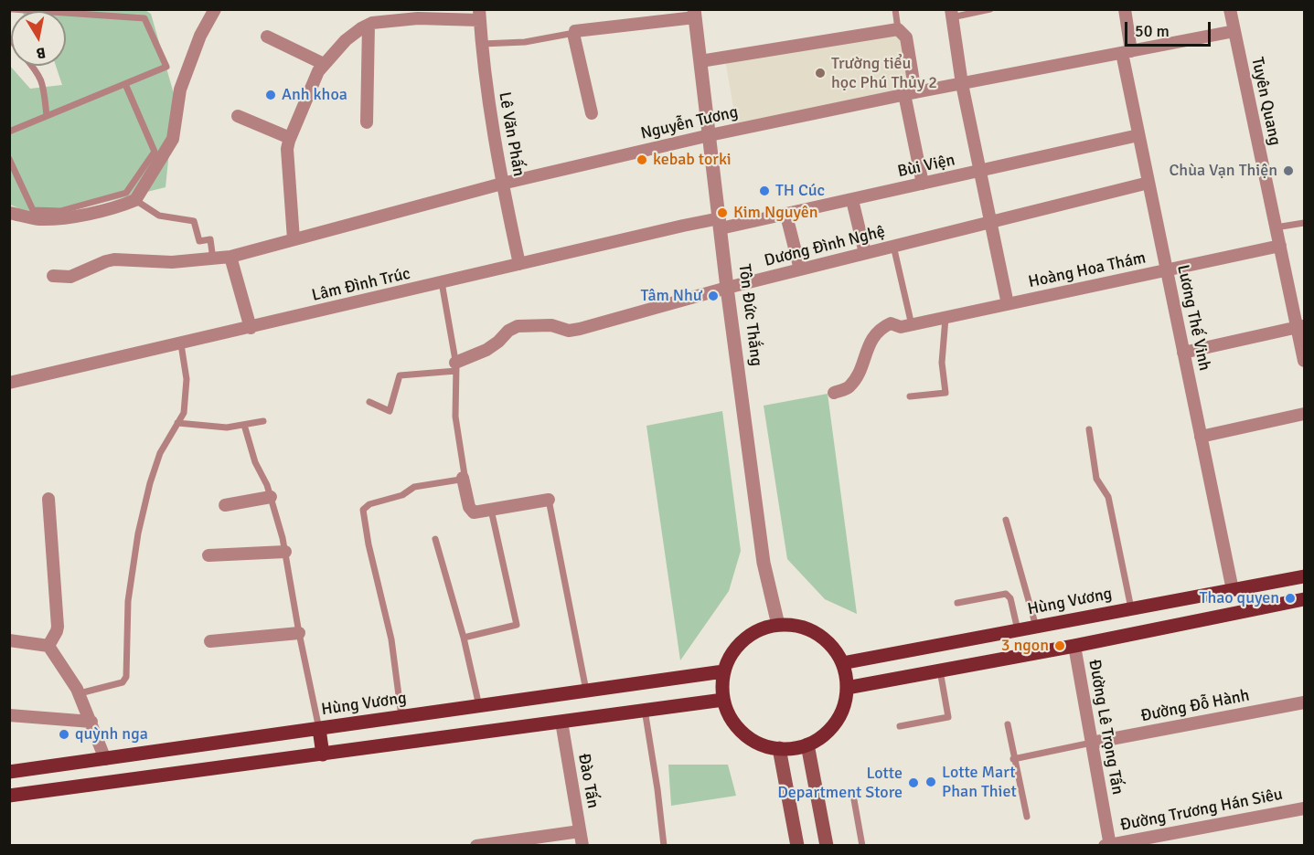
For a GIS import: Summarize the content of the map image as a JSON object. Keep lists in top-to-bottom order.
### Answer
{
  "streets": {
    "main road": ["Hùng Vương"],
    "street": [
      "Tuyên Quang",
      "Nguyễn Tương",
      "Lê Văn Phấn",
      "Bùi Viện",
      "Dương Đình Nghệ",
      "Hoàng Hoa Thám",
      "Lâm Đình Trúc",
      "Tôn Đức Thắng",
      "Lương Thế Vinh",
      "Đường Đỗ Hành",
      "Đường Lê Trọng Tấn",
      "Đào Tấn",
      "Đường Trương Hán Siêu"
    ]
  },
  "crossings": [
    ["Tuyên Quang", "Nguyễn Tương"],
    ["Tuyên Quang", "Hoàng Hoa Thám"],
    ["Nguyễn Tương", "Lê Văn Phấn"],
    ["Nguyễn Tương", "Tôn Đức Thắng"],
    ["Nguyễn Tương", "Lương Thế Vinh"],
    ["Lê Văn Phấn", "Lâm Đình Trúc"],
    ["Bùi Viện", "Lâm Đình Trúc"],
    ["Bùi Viện", "Tôn Đức Thắng"],
    ["Bùi Viện", "Lương Thế Vinh"],
    ["Dương Đình Nghệ", "Tôn Đức Thắng"],
    ["Dương Đình Nghệ", "Lương Thế Vinh"],
    ["Hoàng Hoa Thám", "Lương Thế Vinh"],
    ["Lâm Đình Trúc", "Tôn Đức Thắng"],
    ["Tôn Đức Thắng", "Hùng Vương"],
    ["Lương Thế Vinh", "Hùng Vương"],
    ["Đường Đỗ Hành", "Đường Lê Trọng Tấn"],
    ["Đường Lê Trọng Tấn", "Đường Trương Hán Siêu"]
  ],
  "places": [
    "Trường tiểu học Phú Thủy 2",
    "Anh khoa",
    "kebab torki",
    "Chùa Vạn Thiện",
    "TH Cúc",
    "Kim Nguyên",
    "Tâm Như",
    "Thao quyen",
    "3 ngon",
    "quỳnh nga",
    "Lotte Mart Phan Thiet",
    "Lotte Department Store"
  ],
  "scale_bar": "50 m",
  "north": "bottom"
}
